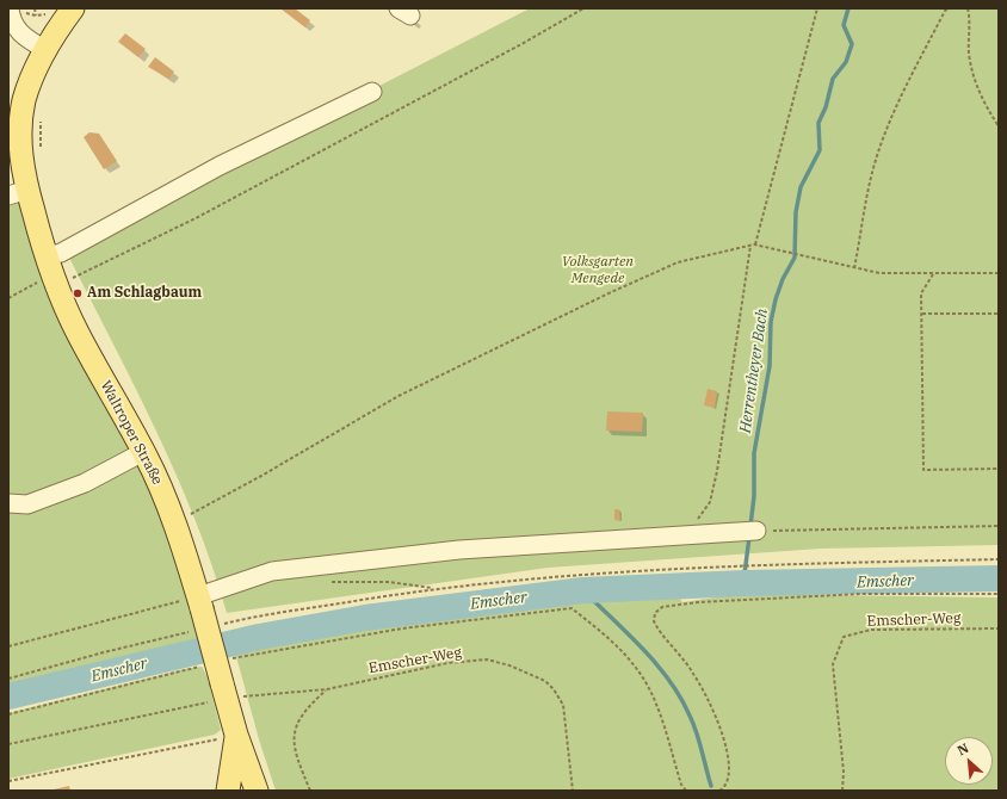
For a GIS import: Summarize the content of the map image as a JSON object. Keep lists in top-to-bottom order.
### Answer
{
  "streets": {
    "main road": ["Waltroper Straße"],
    "path": ["Emscher-Weg"]
  },
  "crossings": [
    ["Waltroper Straße", "Emscher-Weg"]
  ],
  "water": ["Herrentheyer Bach", "Emscher"],
  "parks": ["Volksgarten Mengede"],
  "places": ["Am Schlagbaum"],
  "north": "top left"
}
